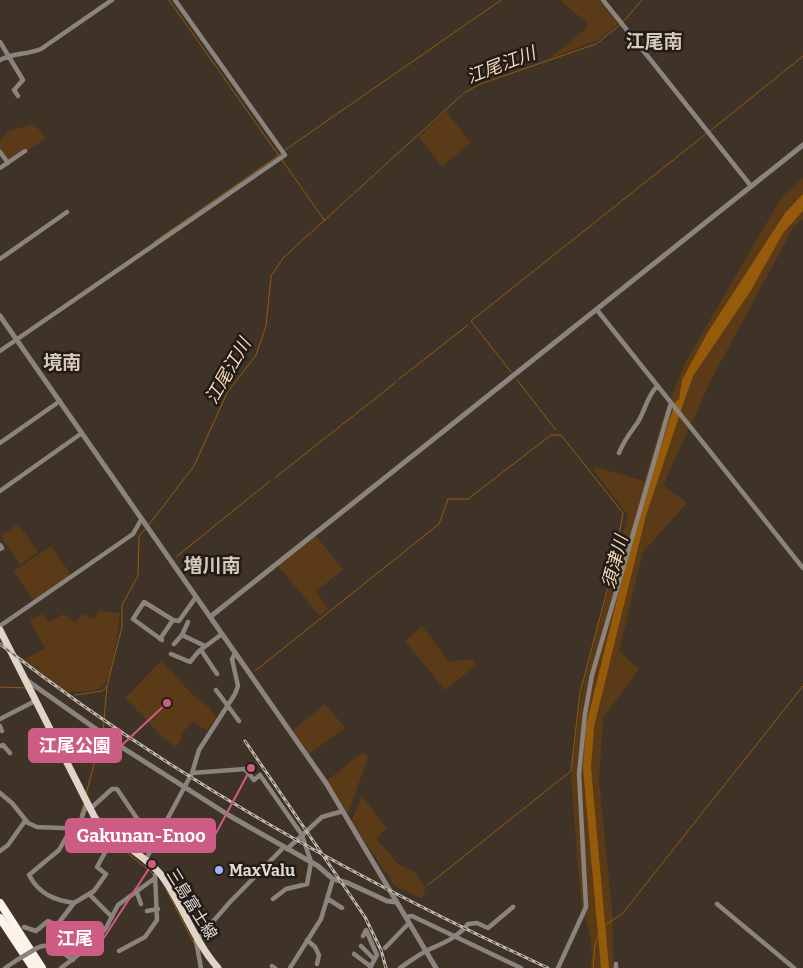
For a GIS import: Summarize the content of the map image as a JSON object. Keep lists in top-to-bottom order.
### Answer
{
  "streets": {
    "main road": ["三島富士線"]
  },
  "districts": ["江尾南", "境南", "増川南"],
  "water": ["江尾江川", "須津川"],
  "places": [
    "江尾公園",
    "Gakunan-Enoo",
    "江尾",
    "MaxValu"
  ]
}
